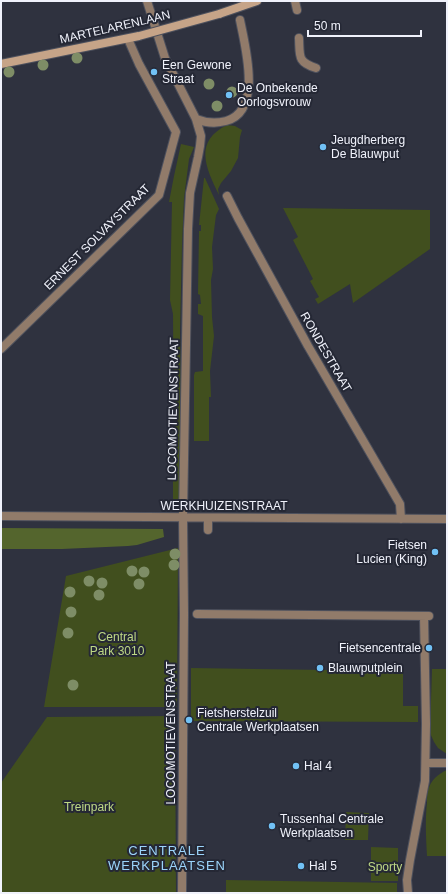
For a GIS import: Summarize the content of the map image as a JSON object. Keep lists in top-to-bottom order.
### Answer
{
  "streets": {
    "street": [
      "MARTELARENLAAN",
      "ERNEST SOLVAYSTRAAT",
      "RONDESTRAAT",
      "LOCOMOTIEVENSTRAAT",
      "WERKHUIZENSTRAAT"
    ]
  },
  "crossings": [
    ["MARTELARENLAAN", "ERNEST SOLVAYSTRAAT"],
    ["RONDESTRAAT", "WERKHUIZENSTRAAT"],
    ["LOCOMOTIEVENSTRAAT", "WERKHUIZENSTRAAT"]
  ],
  "districts": ["CENTRALE WERKPLAATSEN"],
  "parks": ["Central Park 3010", "Treinpark", "Sporty"],
  "places": [
    "Een Gewone Straat",
    "De Onbekende Oorlogsvrouw",
    "Jeugdherberg De Blauwput",
    "Fietsen Lucien (King)",
    "Fietsencentrale",
    "Blauwputplein",
    "Fietsherstelzuil Centrale Werkplaatsen",
    "Hal 4",
    "Tussenhal Centrale Werkplaatsen",
    "Hal 5"
  ],
  "scale_bar": "50 m"
}
